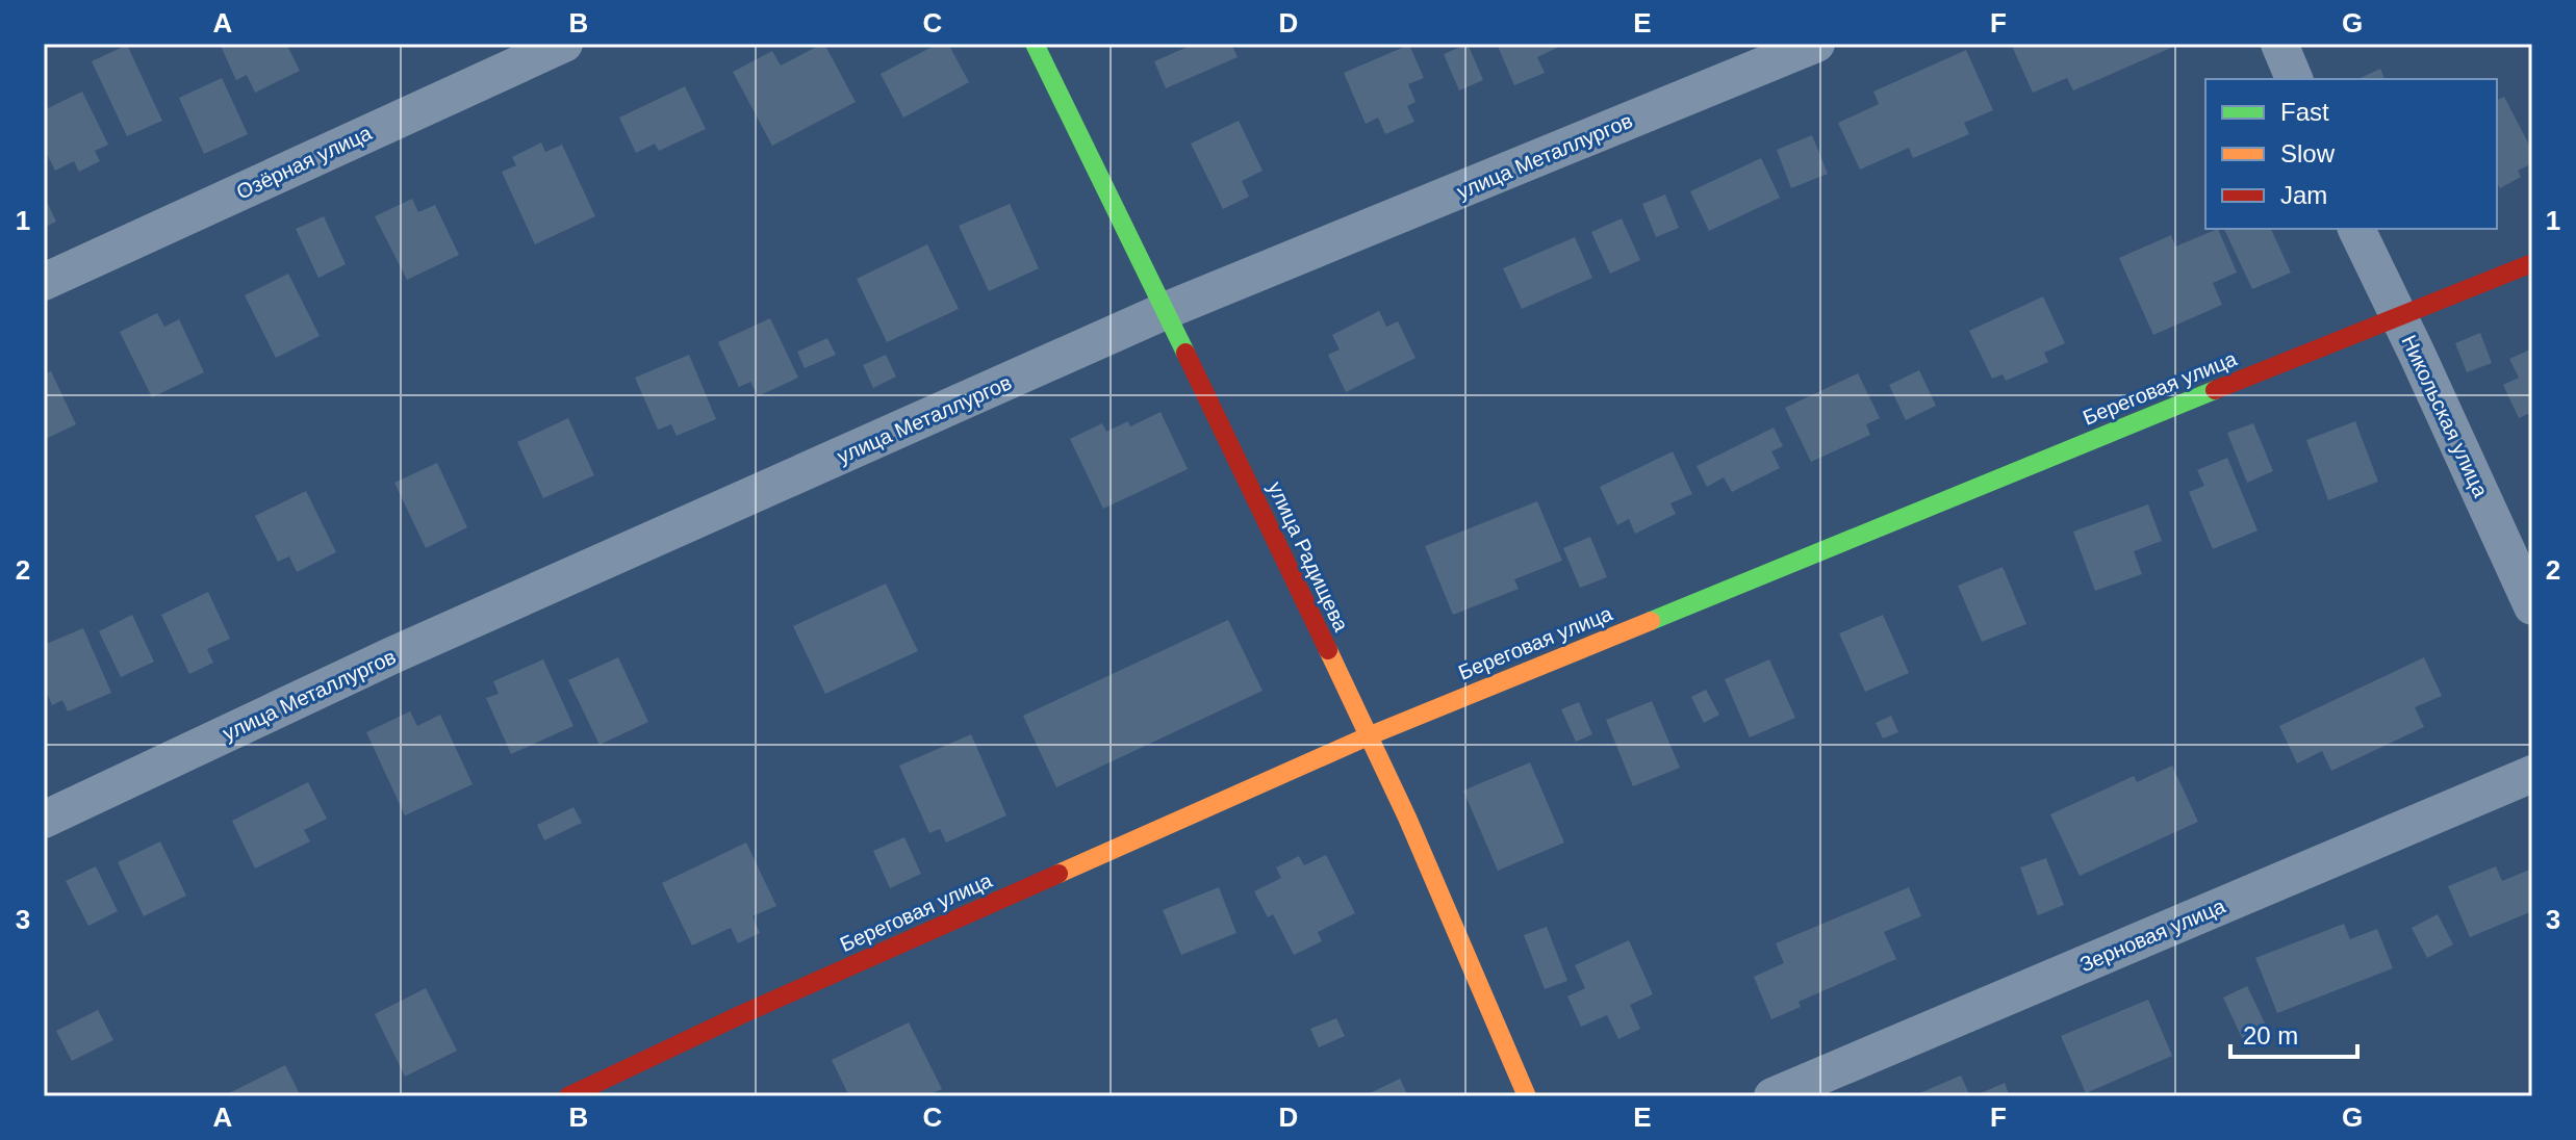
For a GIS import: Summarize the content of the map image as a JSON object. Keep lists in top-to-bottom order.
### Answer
{
  "streets": {
    "street": [
      "улица Металлургов",
      "Озёрная улица",
      "Береговая улица",
      "Никольская улица",
      "улица Радищева",
      "Зерновая улица"
    ]
  },
  "crossings": [
    ["улица Металлургов", "улица Радищева"],
    ["Береговая улица", "Никольская улица"],
    ["Береговая улица", "улица Радищева"]
  ],
  "legend": ["Fast", "Slow", "Jam"],
  "scale_bar": "20 m",
  "grid": {
    "columns": [
      "A",
      "B",
      "C",
      "D",
      "E",
      "F",
      "G"
    ],
    "rows": ["1", "2", "3"]
  }
}
